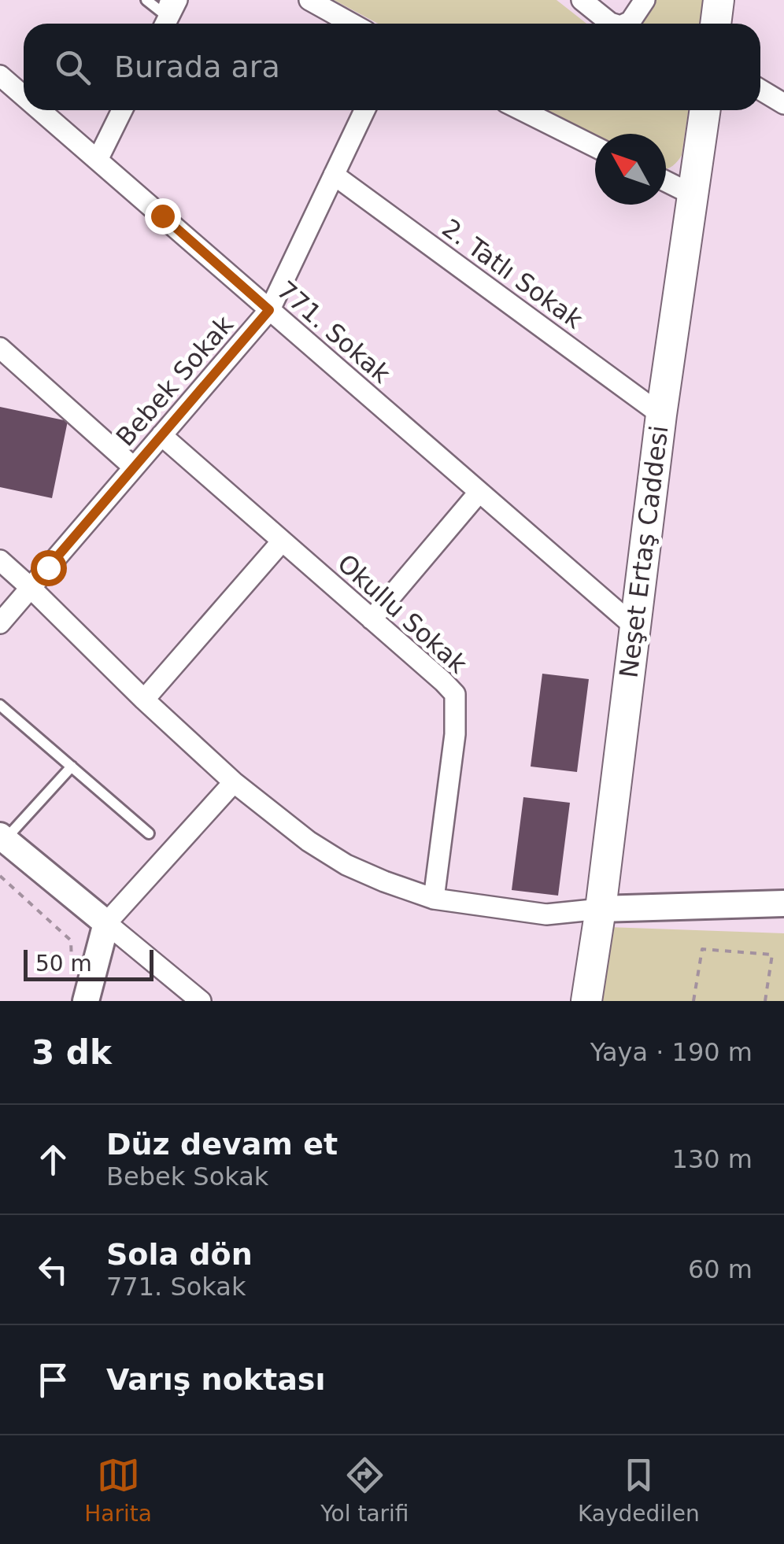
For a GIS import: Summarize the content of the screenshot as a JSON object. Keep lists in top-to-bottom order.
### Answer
{
  "streets": {
    "main road": ["Neşet Ertaş Caddesi"],
    "street": [
      "2. Tatlı Sokak",
      "771. Sokak",
      "Bebek Sokak",
      "Okullu Sokak"
    ]
  },
  "crossings": [
    ["2. Tatlı Sokak", "Bebek Sokak"],
    ["2. Tatlı Sokak", "Neşet Ertaş Caddesi"],
    ["771. Sokak", "Bebek Sokak"],
    ["771. Sokak", "Neşet Ertaş Caddesi"],
    ["Bebek Sokak", "Okullu Sokak"]
  ],
  "scale_bar": "50 m",
  "north": "top left",
  "page": {
    "search": "Burada ara",
    "scale": "50 m",
    "heading": ["3 dk", "Yaya · 190 m"],
    "list": [
      ["Düz devam et", "Bebek Sokak", "130 m"],
      ["Sola dön", "771. Sokak", "60 m"],
      "Varış noktası"
    ],
    "nav": ["Harita", "Yol tarifi", "Kaydedilen"]
  }
}
